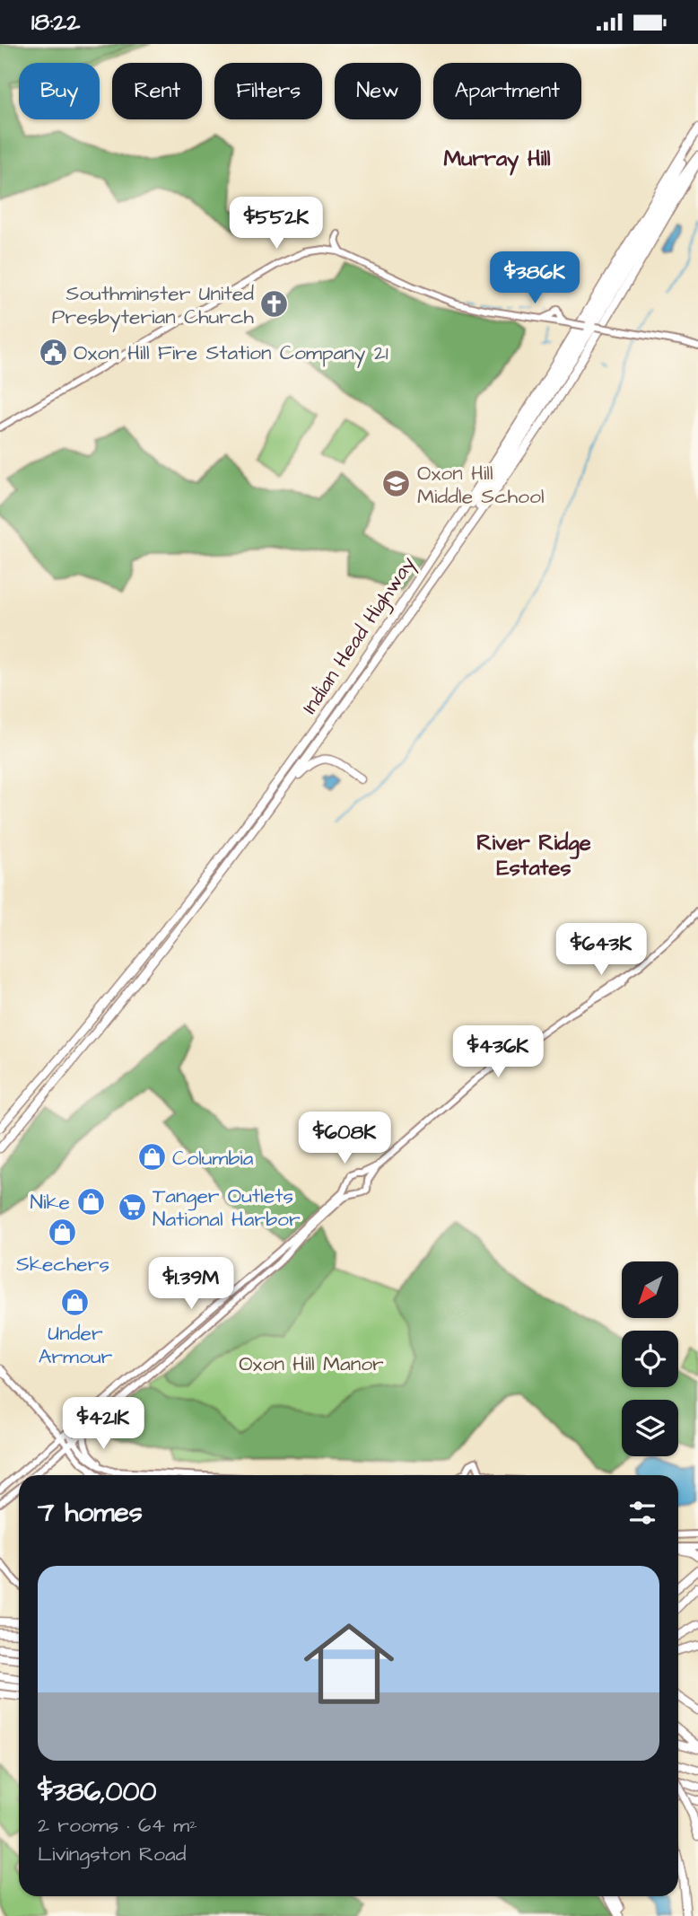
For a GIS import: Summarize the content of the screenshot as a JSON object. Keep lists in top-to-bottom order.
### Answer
{
  "streets": {
    "highway": ["Indian Head Highway"]
  },
  "districts": ["Murray Hill", "River Ridge Estates"],
  "parks": ["Oxon Hill Manor"],
  "places": {
    "church": ["Southminster United Presbyterian Church"],
    "public building": ["Oxon Hill Fire Station Company 21"],
    "school or university": ["Oxon Hill Middle School"],
    "shop": [
      "Columbia",
      "Nike",
      "Skechers",
      "Under Armour"
    ],
    "supermarket": ["Tanger Outlets National Harbor"]
  },
  "north": "bottom left",
  "page": {
    "status": "18:22",
    "chip": [
      "Buy",
      "Rent",
      "Filters",
      "New",
      "Apartment"
    ],
    "price": [
      "$552K",
      "$386K",
      "$643K",
      "$436K",
      "$608K",
      "$1.39M",
      "$421K"
    ],
    "heading": "7 homes",
    "list": [
      {
        "name": "$386,000",
        "note": "2 rooms · 64 m² · Livingston Road"
      }
    ]
  }
}
